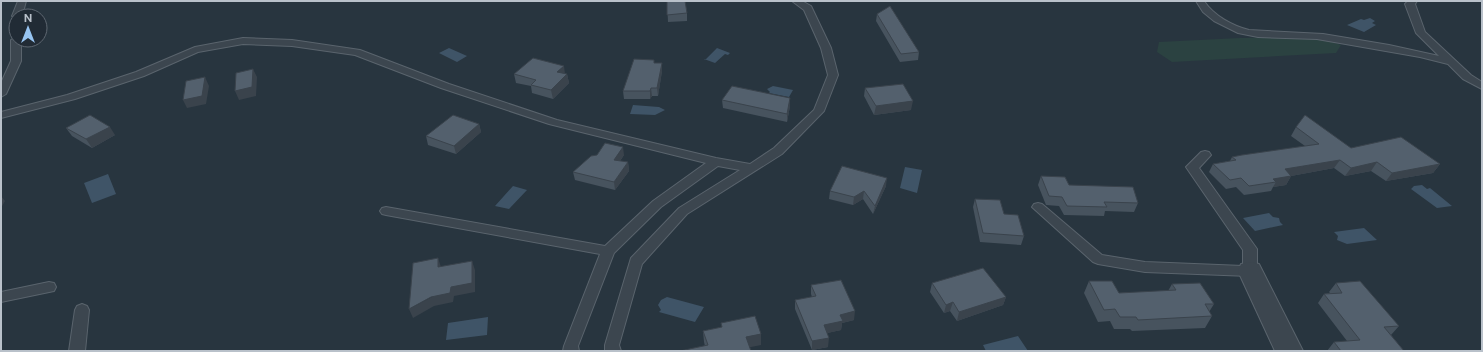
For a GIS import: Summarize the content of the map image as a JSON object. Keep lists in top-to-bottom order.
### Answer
{
  "north": "top"
}
